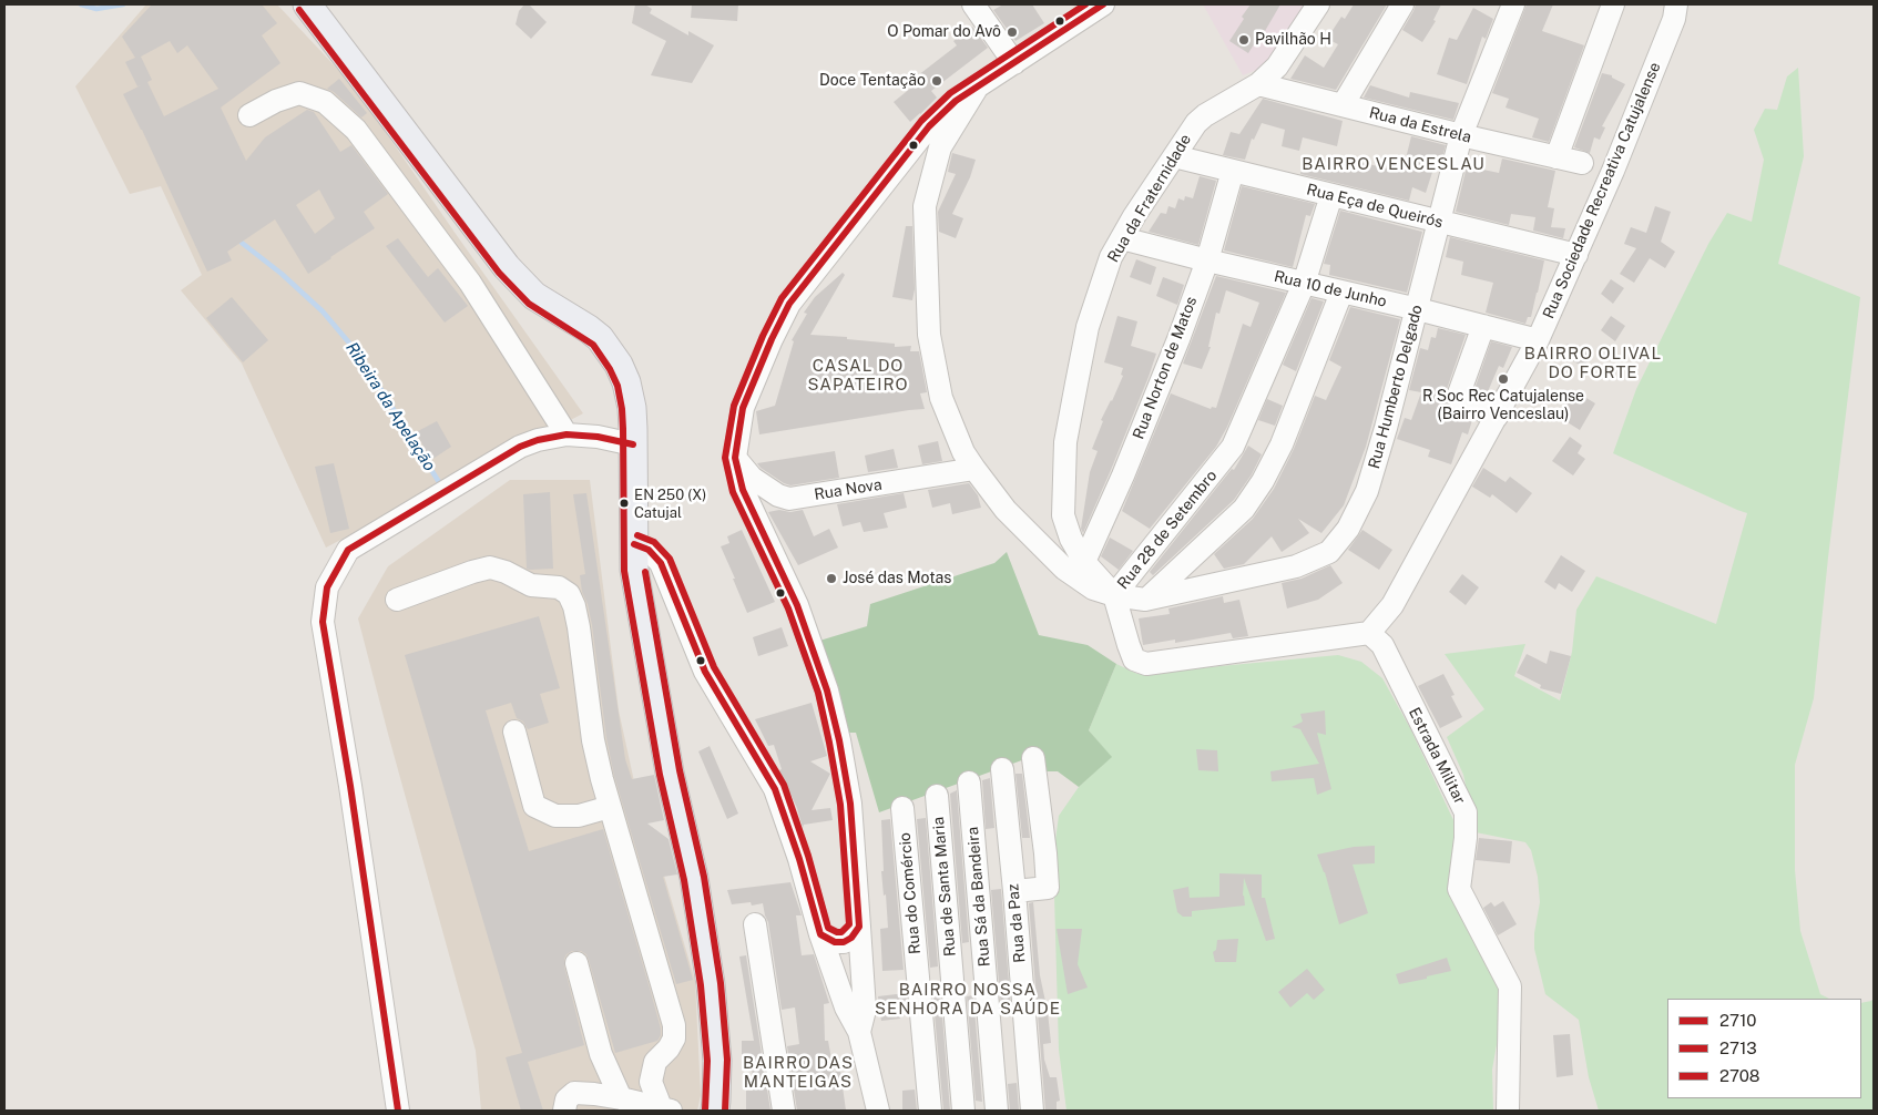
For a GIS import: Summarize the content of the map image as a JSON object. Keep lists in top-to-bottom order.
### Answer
{
  "streets": {
    "street": [
      "Rua da Estrela",
      "Rua Sociedade Recreativa Catujalense",
      "Rua da Fraternidade",
      "Rua Eça de Queirós",
      "Rua 10 de Junho",
      "Rua Norton de Matos",
      "Rua Humberto Delgado",
      "Rua Nova",
      "Rua 28 de Setembro",
      "Estrada Militar",
      "Rua de Santa Maria",
      "Rua do Comércio",
      "Rua Sá da Bandeira",
      "Rua da Paz"
    ]
  },
  "crossings": [
    ["Rua da Estrela", "Rua da Fraternidade"],
    ["Rua da Estrela", "Rua Humberto Delgado"],
    ["Rua Sociedade Recreativa Catujalense", "Rua Eça de Queirós"],
    ["Rua Sociedade Recreativa Catujalense", "Rua 10 de Junho"],
    ["Rua Sociedade Recreativa Catujalense", "Estrada Militar"],
    ["Rua da Fraternidade", "Rua Eça de Queirós"],
    ["Rua da Fraternidade", "Rua 10 de Junho"],
    ["Rua da Fraternidade", "Rua Norton de Matos"],
    ["Rua da Fraternidade", "Rua Humberto Delgado"],
    ["Rua da Fraternidade", "Rua 28 de Setembro"],
    ["Rua Eça de Queirós", "Rua Norton de Matos"],
    ["Rua Eça de Queirós", "Rua Humberto Delgado"],
    ["Rua Eça de Queirós", "Rua 28 de Setembro"],
    ["Rua 10 de Junho", "Rua Norton de Matos"],
    ["Rua 10 de Junho", "Rua Humberto Delgado"],
    ["Rua 10 de Junho", "Rua 28 de Setembro"],
    ["Rua Humberto Delgado", "Rua 28 de Setembro"],
    ["Rua Nova", "Rua 28 de Setembro"]
  ],
  "districts": [
    "BAIRRO VENCESLAU",
    "BAIRRO OLIVAL DO FORTE",
    "CASAL DO SAPATEIRO",
    "BAIRRO NOSSA SENHORA DA SAÚDE",
    "BAIRRO DAS MANTEIGAS"
  ],
  "water": ["Ribeira da Apelação"],
  "places": [
    "O Pomar do Avô",
    "Pavilhão H",
    "Doce Tentação",
    "R Soc Rec Catujalense (Bairro Venceslau)",
    "EN 250 (X) Catujal",
    "José das Motas"
  ],
  "lines": ["transit line 2710", "transit line 2708", "transit line 2713"],
  "legend": ["2710", "2713", "2708"]
}
